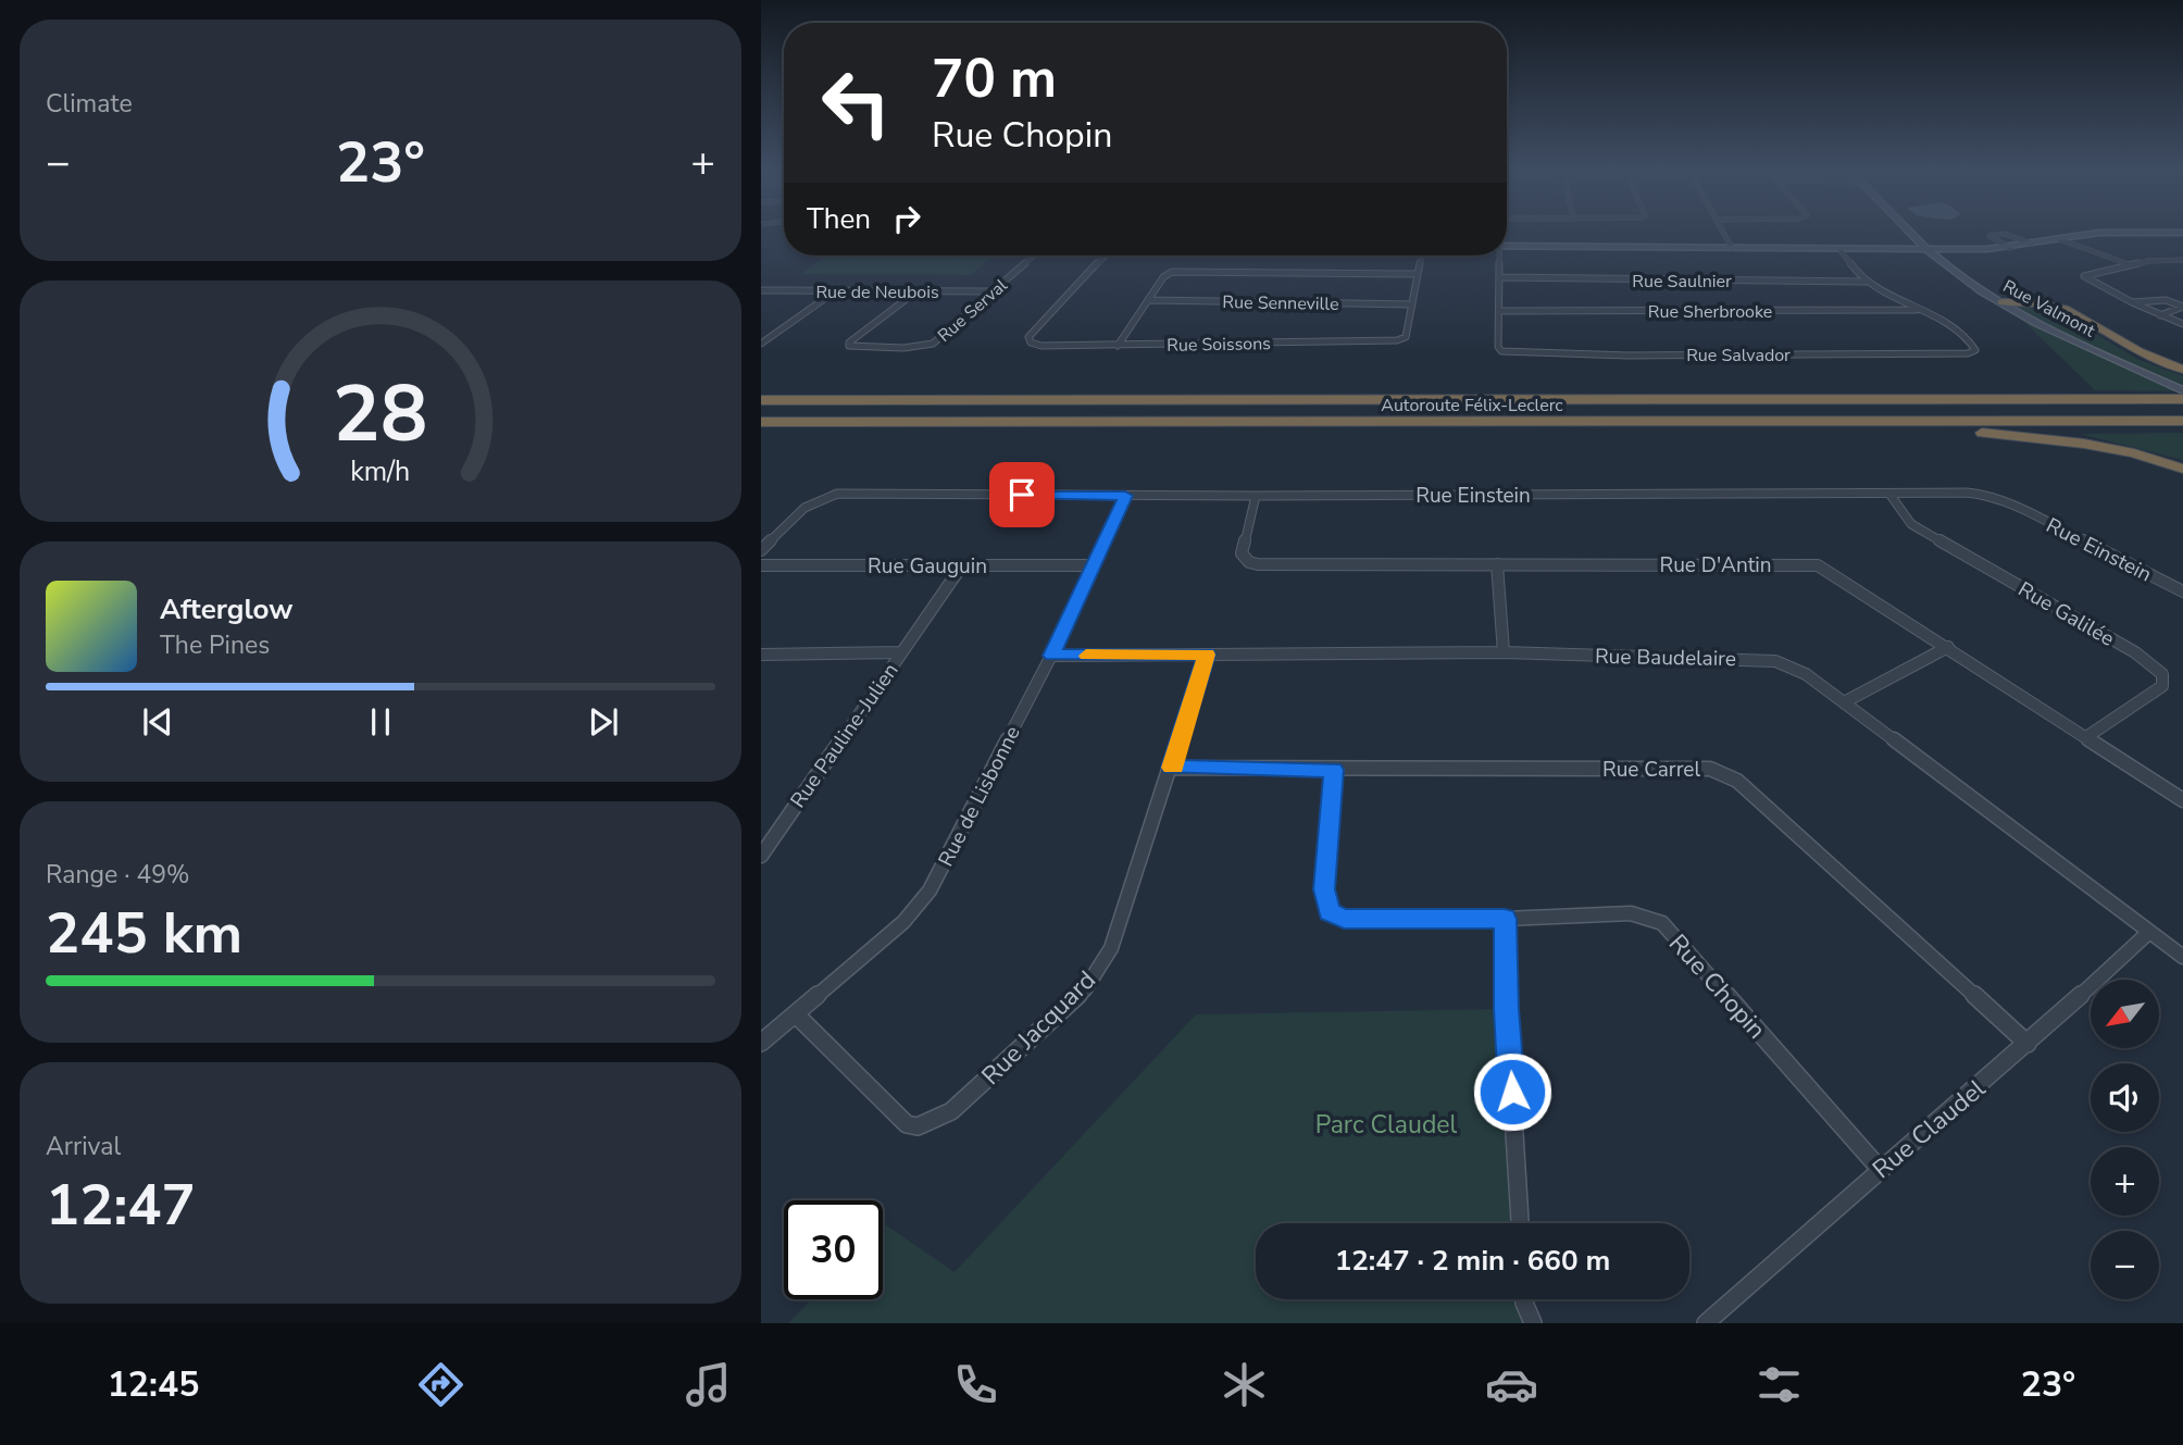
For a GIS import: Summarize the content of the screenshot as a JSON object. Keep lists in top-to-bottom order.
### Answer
{
  "streets": {
    "highway": ["Autoroute Félix-Leclerc"],
    "street": [
      "Rue Saulnier",
      "Rue de Neubois",
      "Rue Senneville",
      "Rue Valmont",
      "Rue Serval",
      "Rue Sherbrooke",
      "Rue Soissons",
      "Rue Salvador",
      "Rue Einstein",
      "Rue D'Antin",
      "Rue Gauguin",
      "Rue Galilée",
      "Rue Baudelaire",
      "Rue Pauline-Julien",
      "Rue Carrel",
      "Rue de Lisbonne",
      "Rue Chopin",
      "Rue Jacquard",
      "Rue Claudel"
    ]
  },
  "crossings": [
    ["Rue de Neubois", "Rue Serval"],
    ["Rue Senneville", "Rue Soissons"],
    ["Rue Sherbrooke", "Rue Salvador"],
    ["Rue Einstein", "Rue D'Antin"],
    ["Rue Einstein", "Rue Galilée"],
    ["Rue Einstein", "Rue de Lisbonne"],
    ["Rue D'Antin", "Rue Galilée"],
    ["Rue Gauguin", "Rue Pauline-Julien"],
    ["Rue Gauguin", "Rue de Lisbonne"],
    ["Rue Baudelaire", "Rue de Lisbonne"],
    ["Rue Baudelaire", "Rue Jacquard"],
    ["Rue Baudelaire", "Rue Claudel"],
    ["Rue Carrel", "Rue Chopin"],
    ["Rue Carrel", "Rue Jacquard"],
    ["Rue Carrel", "Rue Claudel"],
    ["Rue de Lisbonne", "Rue Jacquard"],
    ["Rue Chopin", "Rue Claudel"]
  ],
  "parks": ["Parc Claudel"],
  "north": "bottom left",
  "page": {
    "tile": [
      "Climate",
      ["Range · 49%", "245 km"],
      ["Arrival", "12:47"]
    ],
    "turn": ["70 m", "Rue Chopin"],
    "heat": ["−", "23°", "+"],
    "then": "Then",
    "song": ["Afterglow", "The Pines"],
    "map_buttons": ["+", "−"],
    "limit": "30",
    "trip": "12:47 · 2 min · 660 m",
    "tabs": ["12:45", "23°"],
    "gauge": ["28", "km/h"]
  }
}
